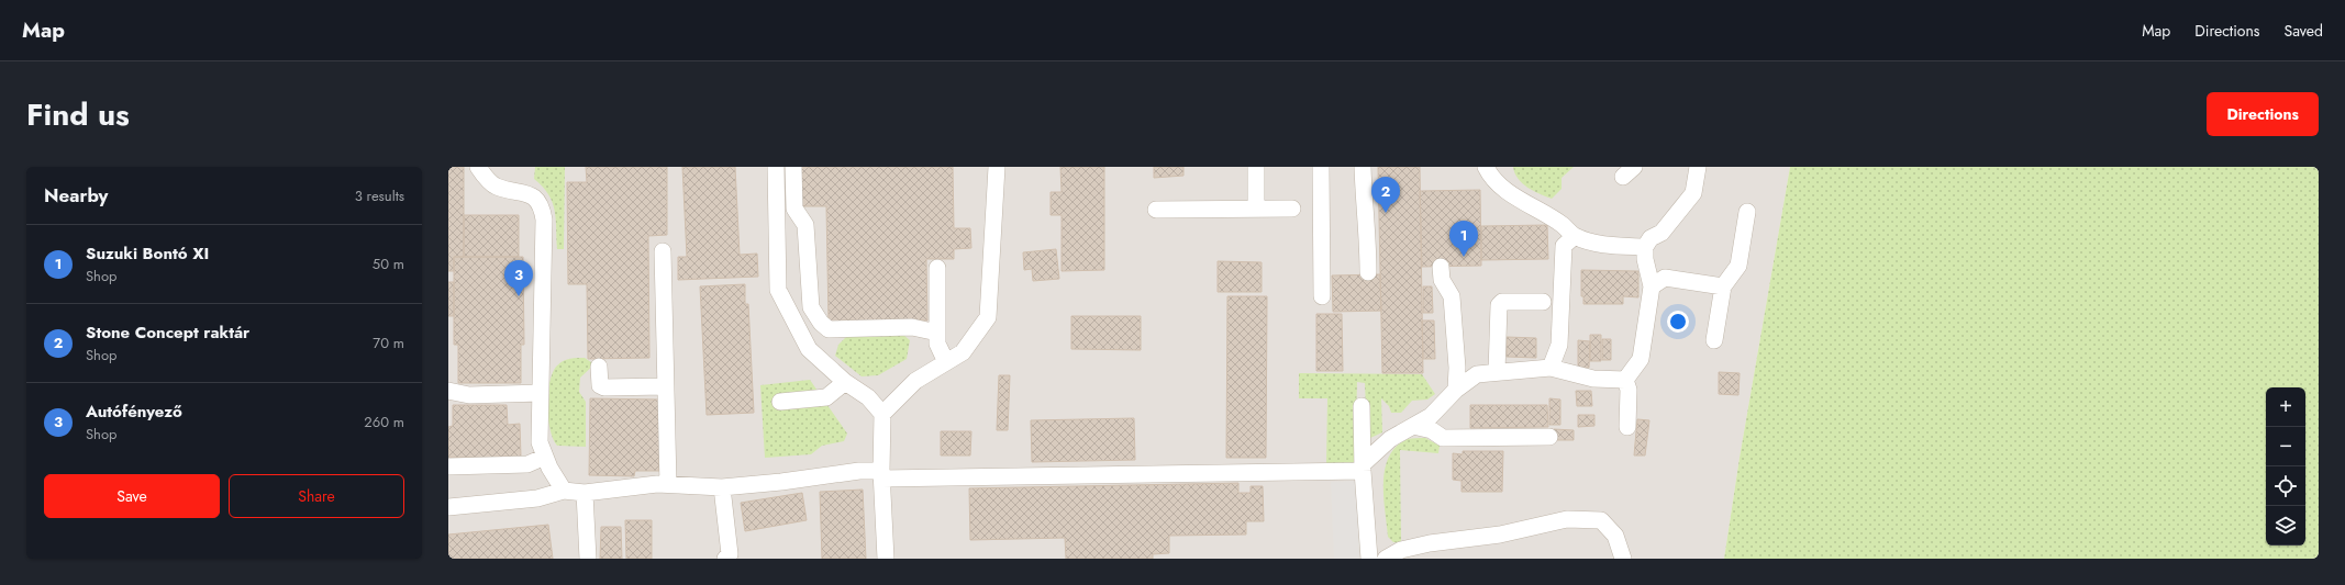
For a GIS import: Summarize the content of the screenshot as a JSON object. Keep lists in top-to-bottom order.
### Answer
{
  "page": {
    "header": "Map",
    "nav": ["Map", "Directions", "Saved"],
    "title": "Find us",
    "buttons": [
      "Directions",
      ["Save", "Share"]
    ],
    "heading": ["Nearby", "3 results"],
    "pins": ["2", "1", "3"],
    "list": [
      {
        "mark": "1",
        "name": "Suzuki Bontó XI",
        "note": "Shop",
        "value": "50 m"
      },
      {
        "mark": "2",
        "name": "Stone Concept raktár",
        "note": "Shop",
        "value": "70 m"
      },
      {
        "mark": "3",
        "name": "Autófényező",
        "note": "Shop",
        "value": "260 m"
      }
    ],
    "map_buttons": ["+", "−"]
  }
}
